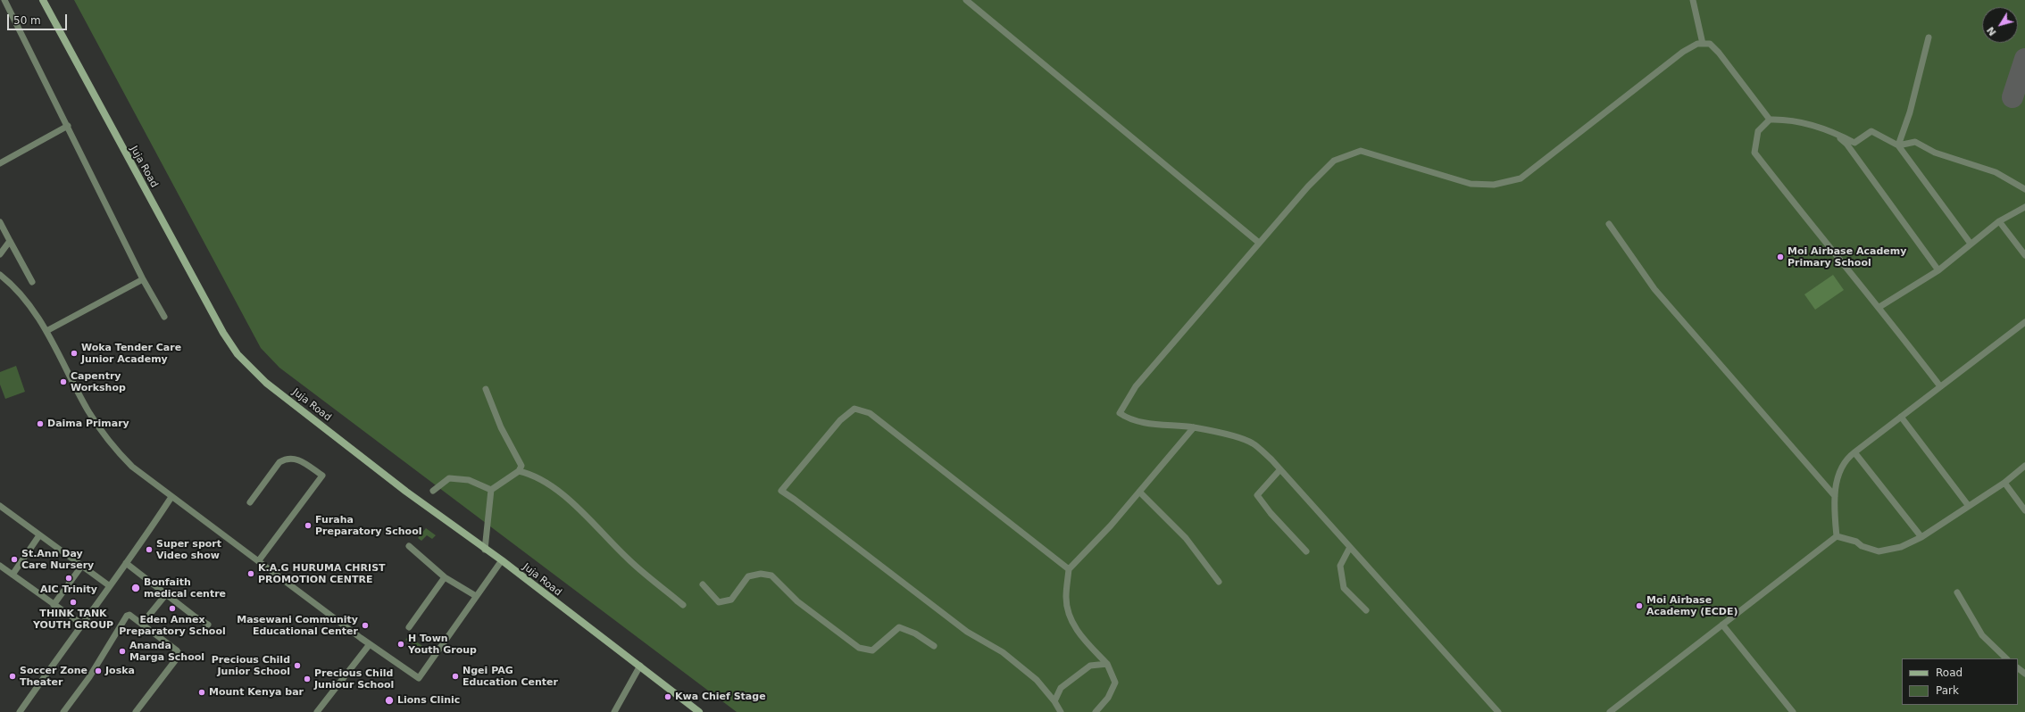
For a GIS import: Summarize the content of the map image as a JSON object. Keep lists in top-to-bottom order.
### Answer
{
  "streets": {
    "main road": ["Juja Road"]
  },
  "places": [
    "Moi Airbase Academy Primary School",
    "Woka Tender Care Junior Academy",
    "Capentry Workshop",
    "Daima Primary",
    "Furaha Preparatory School",
    "Super sport Video show",
    "St.Ann Day Care Nursery",
    "K.A.G HURUMA CHRIST PROMOTION CENTRE",
    "AIC Trinity",
    "Bonfaith medical centre",
    "THINK TANK YOUTH GROUP",
    "Moi Airbase Academy (ECDE)",
    "Eden Annex Preparatory School",
    "Masewani Community Educational Center",
    "H Town Youth Group",
    "Ananda Marga School",
    "Precious Child Junior School",
    "Joska",
    "Soccer Zone Theater",
    "Ngei PAG Education Center",
    "Precious Child Juniour School",
    "Mount Kenya bar",
    "Kwa Chief Stage",
    "Lions Clinic"
  ],
  "legend": ["Road", "Park"],
  "scale_bar": "50 m",
  "north": "bottom left"
}
